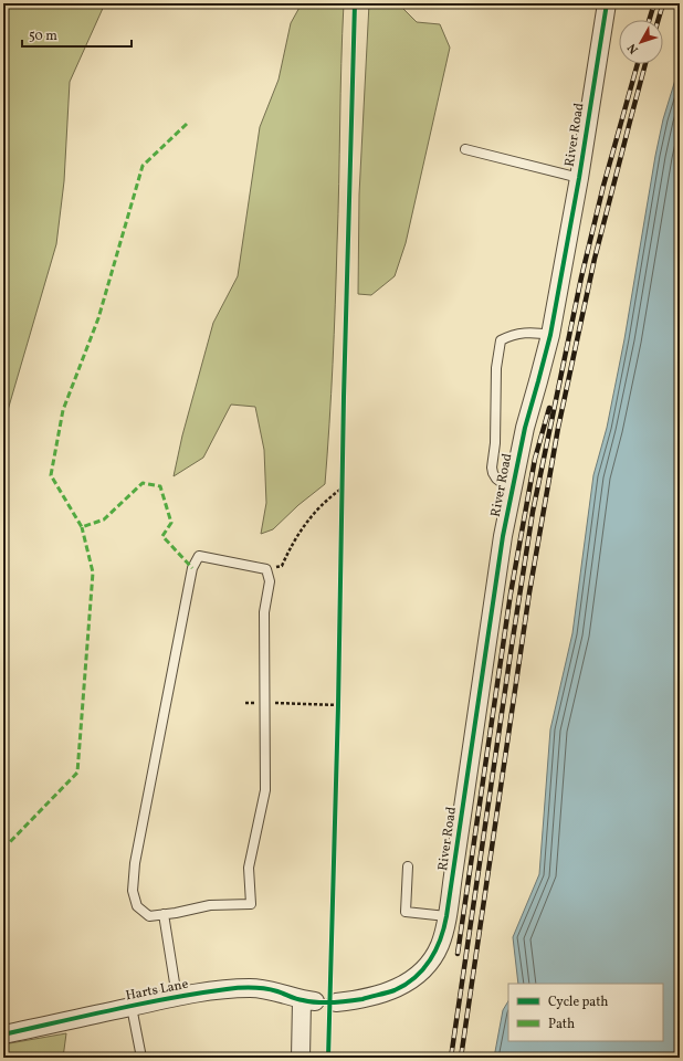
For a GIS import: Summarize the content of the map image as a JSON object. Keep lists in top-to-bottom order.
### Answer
{
  "streets": {
    "street": ["River Road", "Harts Lane"]
  },
  "legend": ["Cycle path", "Path"],
  "scale_bar": "50 m",
  "north": "bottom left"
}
